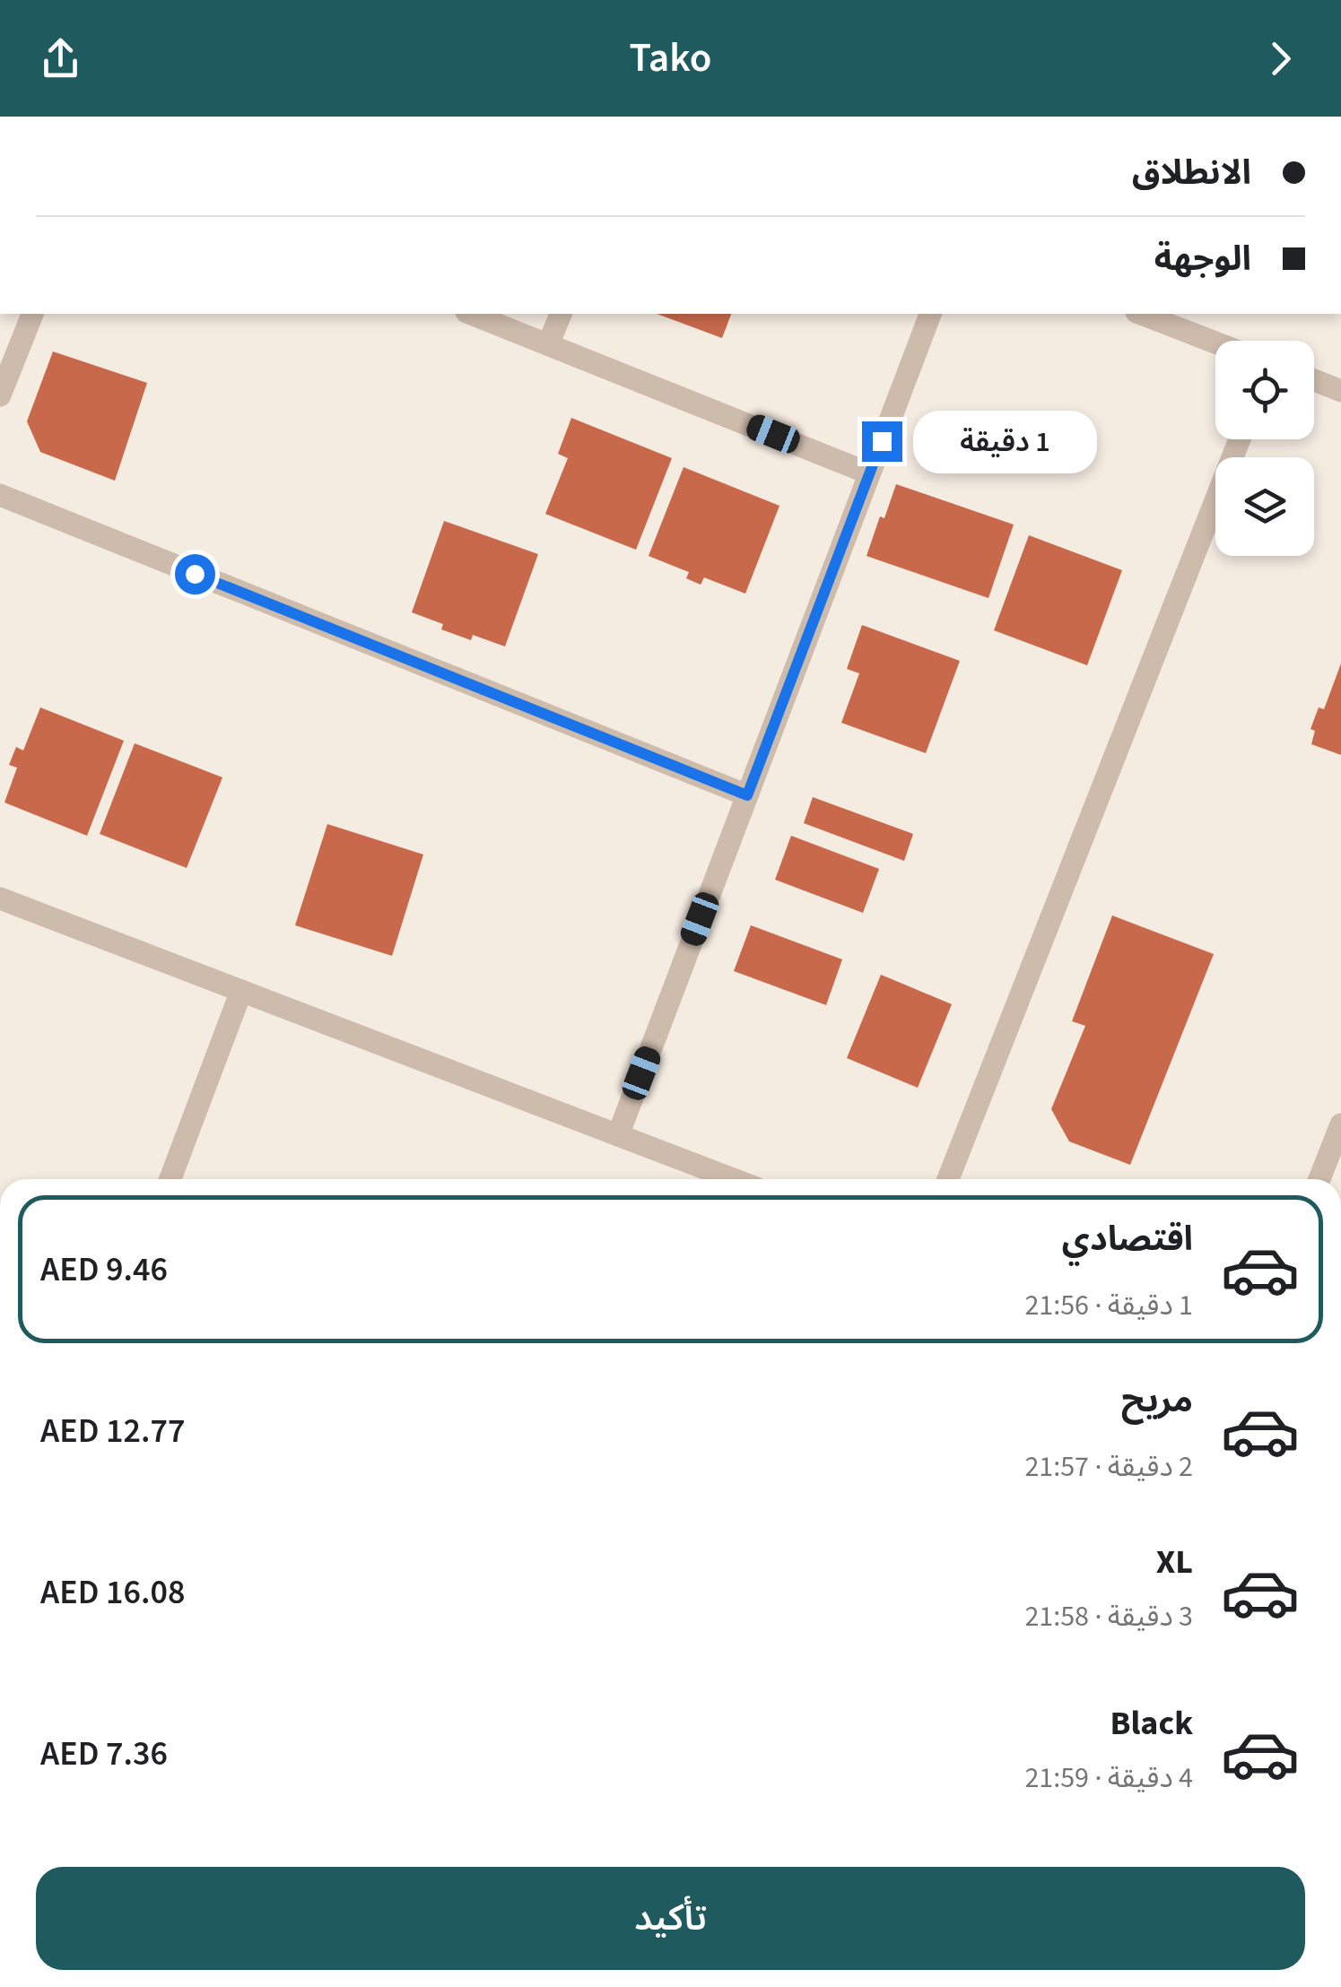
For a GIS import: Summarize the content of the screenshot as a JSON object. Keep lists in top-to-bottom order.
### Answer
{
  "page": {
    "header": "Tako",
    "banner": ["الانطلاق", "الوجهة"],
    "bubble": "1 دقيقة",
    "list": [
      {
        "name": "اقتصادي",
        "note": "1 دقيقة · 21:56",
        "value": "AED 9.46"
      },
      {
        "name": "مريح",
        "note": "2 دقيقة · 21:57",
        "value": "AED 12.77"
      },
      {
        "name": "XL",
        "note": "3 دقيقة · 21:58",
        "value": "AED 16.08"
      },
      {
        "name": "Black",
        "note": "4 دقيقة · 21:59",
        "value": "AED 7.36"
      }
    ],
    "buttons": "تأكيد"
  }
}
